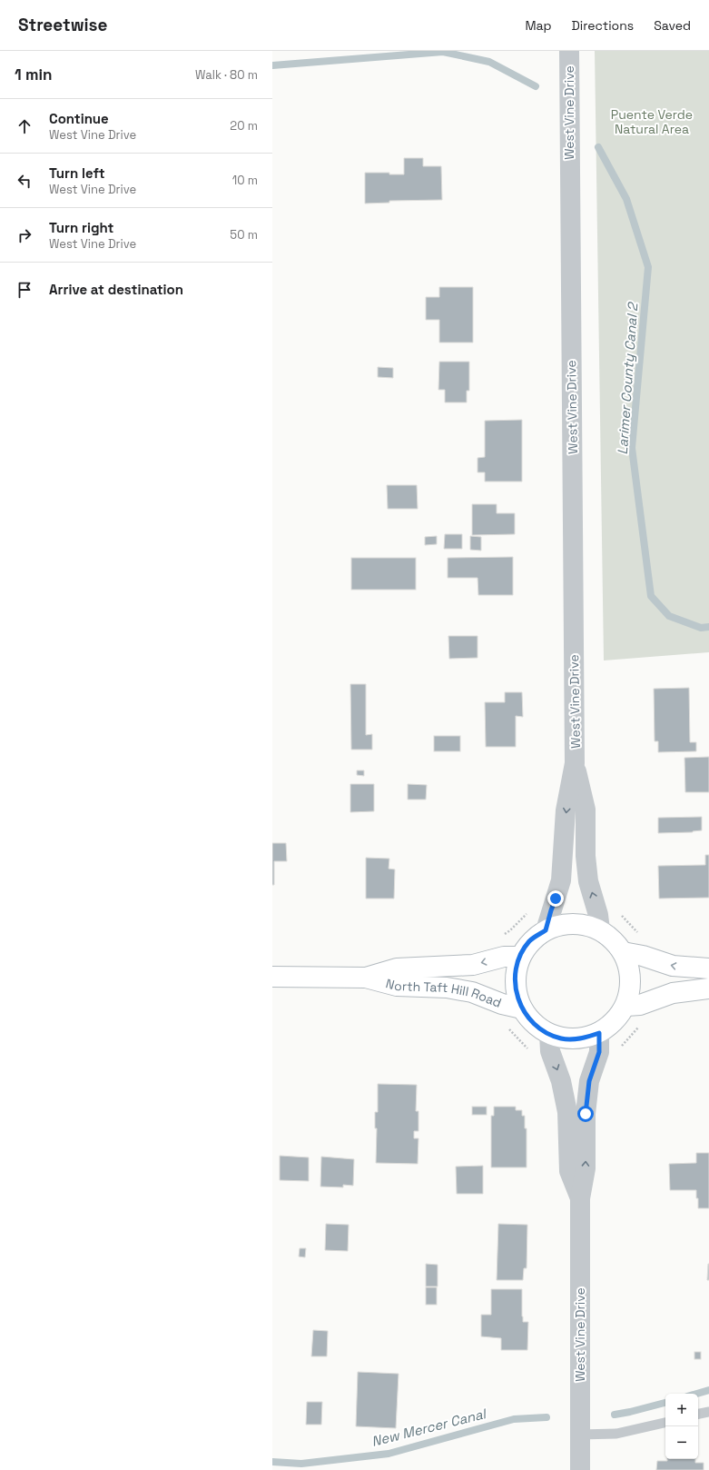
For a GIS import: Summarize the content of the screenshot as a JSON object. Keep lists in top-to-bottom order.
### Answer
{
  "streets": {
    "main road": ["North Taft Hill Road"],
    "street": ["West Vine Drive"]
  },
  "crossings": [
    ["West Vine Drive", "North Taft Hill Road"]
  ],
  "water": ["Larimer County Canal 2", "New Mercer Canal"],
  "parks": ["Puente Verde Natural Area"],
  "page": {
    "header": "Streetwise",
    "nav": ["Map", "Directions", "Saved"],
    "heading": ["1 min", "Walk · 80 m"],
    "list": [
      ["Continue", "West Vine Drive", "20 m"],
      ["Turn left", "West Vine Drive", "10 m"],
      ["Turn right", "West Vine Drive", "50 m"],
      "Arrive at destination"
    ],
    "map_buttons": ["+", "−"]
  }
}
